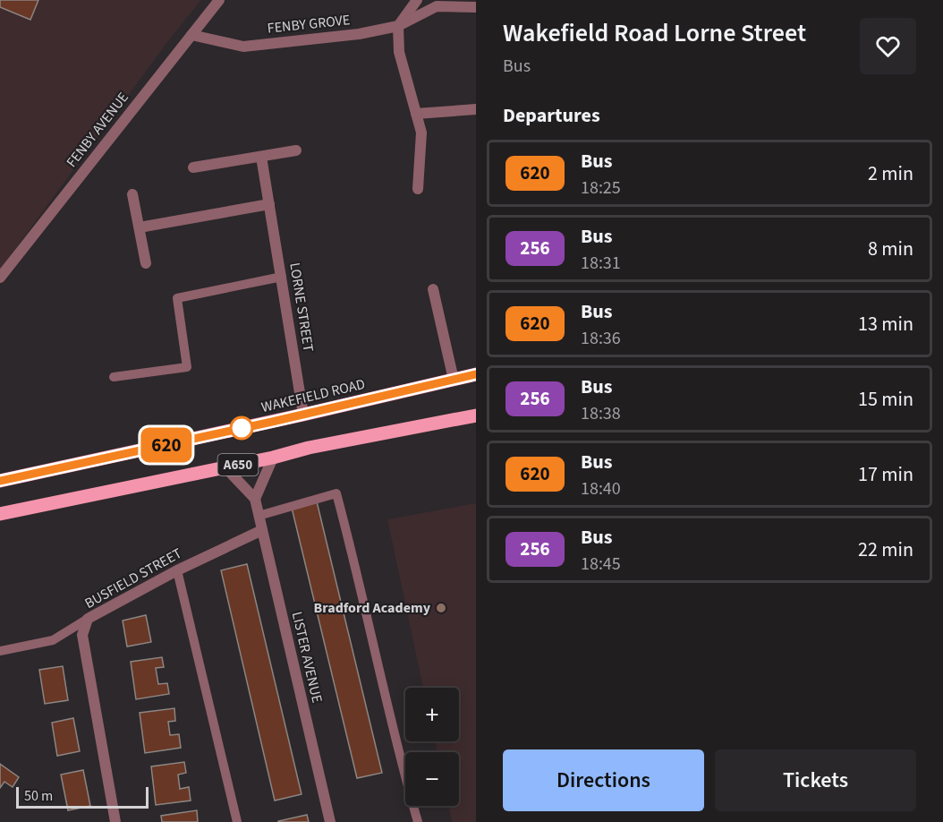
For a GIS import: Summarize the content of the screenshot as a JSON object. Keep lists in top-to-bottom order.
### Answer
{
  "streets": {
    "main road": ["WAKEFIELD ROAD", "A650"],
    "street": [
      "FENBY GROVE",
      "FENBY AVENUE",
      "LORNE STREET",
      "BUSFIELD STREET",
      "LISTER AVENUE"
    ]
  },
  "crossings": [
    ["FENBY GROVE", "FENBY AVENUE"],
    ["LORNE STREET", "WAKEFIELD ROAD"],
    ["BUSFIELD STREET", "LISTER AVENUE"]
  ],
  "places": ["Bradford Academy"],
  "lines": ["bus line 620"],
  "scale_bar": "50 m",
  "page": {
    "on_map": "620",
    "heading": [
      ["Wakefield Road Lorne Street", "Bus"],
      "Departures"
    ],
    "list": [
      {
        "mark": "620",
        "name": "Bus",
        "note": "18:25",
        "value": "2 min"
      },
      {
        "mark": "256",
        "name": "Bus",
        "note": "18:31",
        "value": "8 min"
      },
      {
        "mark": "620",
        "name": "Bus",
        "note": "18:36",
        "value": "13 min"
      },
      {
        "mark": "256",
        "name": "Bus",
        "note": "18:38",
        "value": "15 min"
      },
      {
        "mark": "620",
        "name": "Bus",
        "note": "18:40",
        "value": "17 min"
      },
      {
        "mark": "256",
        "name": "Bus",
        "note": "18:45",
        "value": "22 min"
      }
    ],
    "map_buttons": ["+", "−"],
    "buttons": ["Directions", "Tickets"],
    "scale": "50 m"
  }
}
